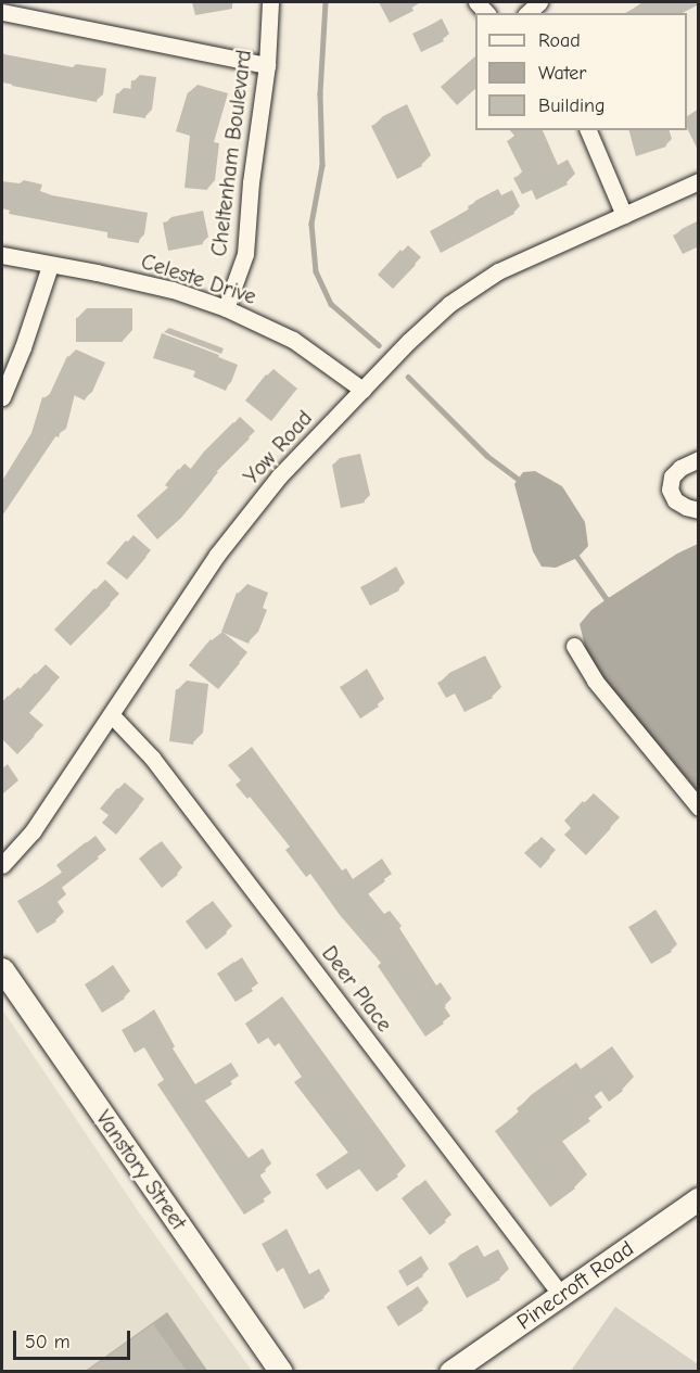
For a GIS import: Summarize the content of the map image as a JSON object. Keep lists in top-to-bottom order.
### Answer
{
  "streets": {
    "street": [
      "Cheltenham Boulevard",
      "Celeste Drive",
      "Yow Road",
      "Deer Place",
      "Vanstory Street",
      "Pinecroft Road"
    ]
  },
  "crossings": [
    ["Cheltenham Boulevard", "Celeste Drive"],
    ["Celeste Drive", "Yow Road"],
    ["Yow Road", "Deer Place"],
    ["Deer Place", "Pinecroft Road"]
  ],
  "legend": ["Road", "Water", "Building"],
  "scale_bar": "50 m"
}
